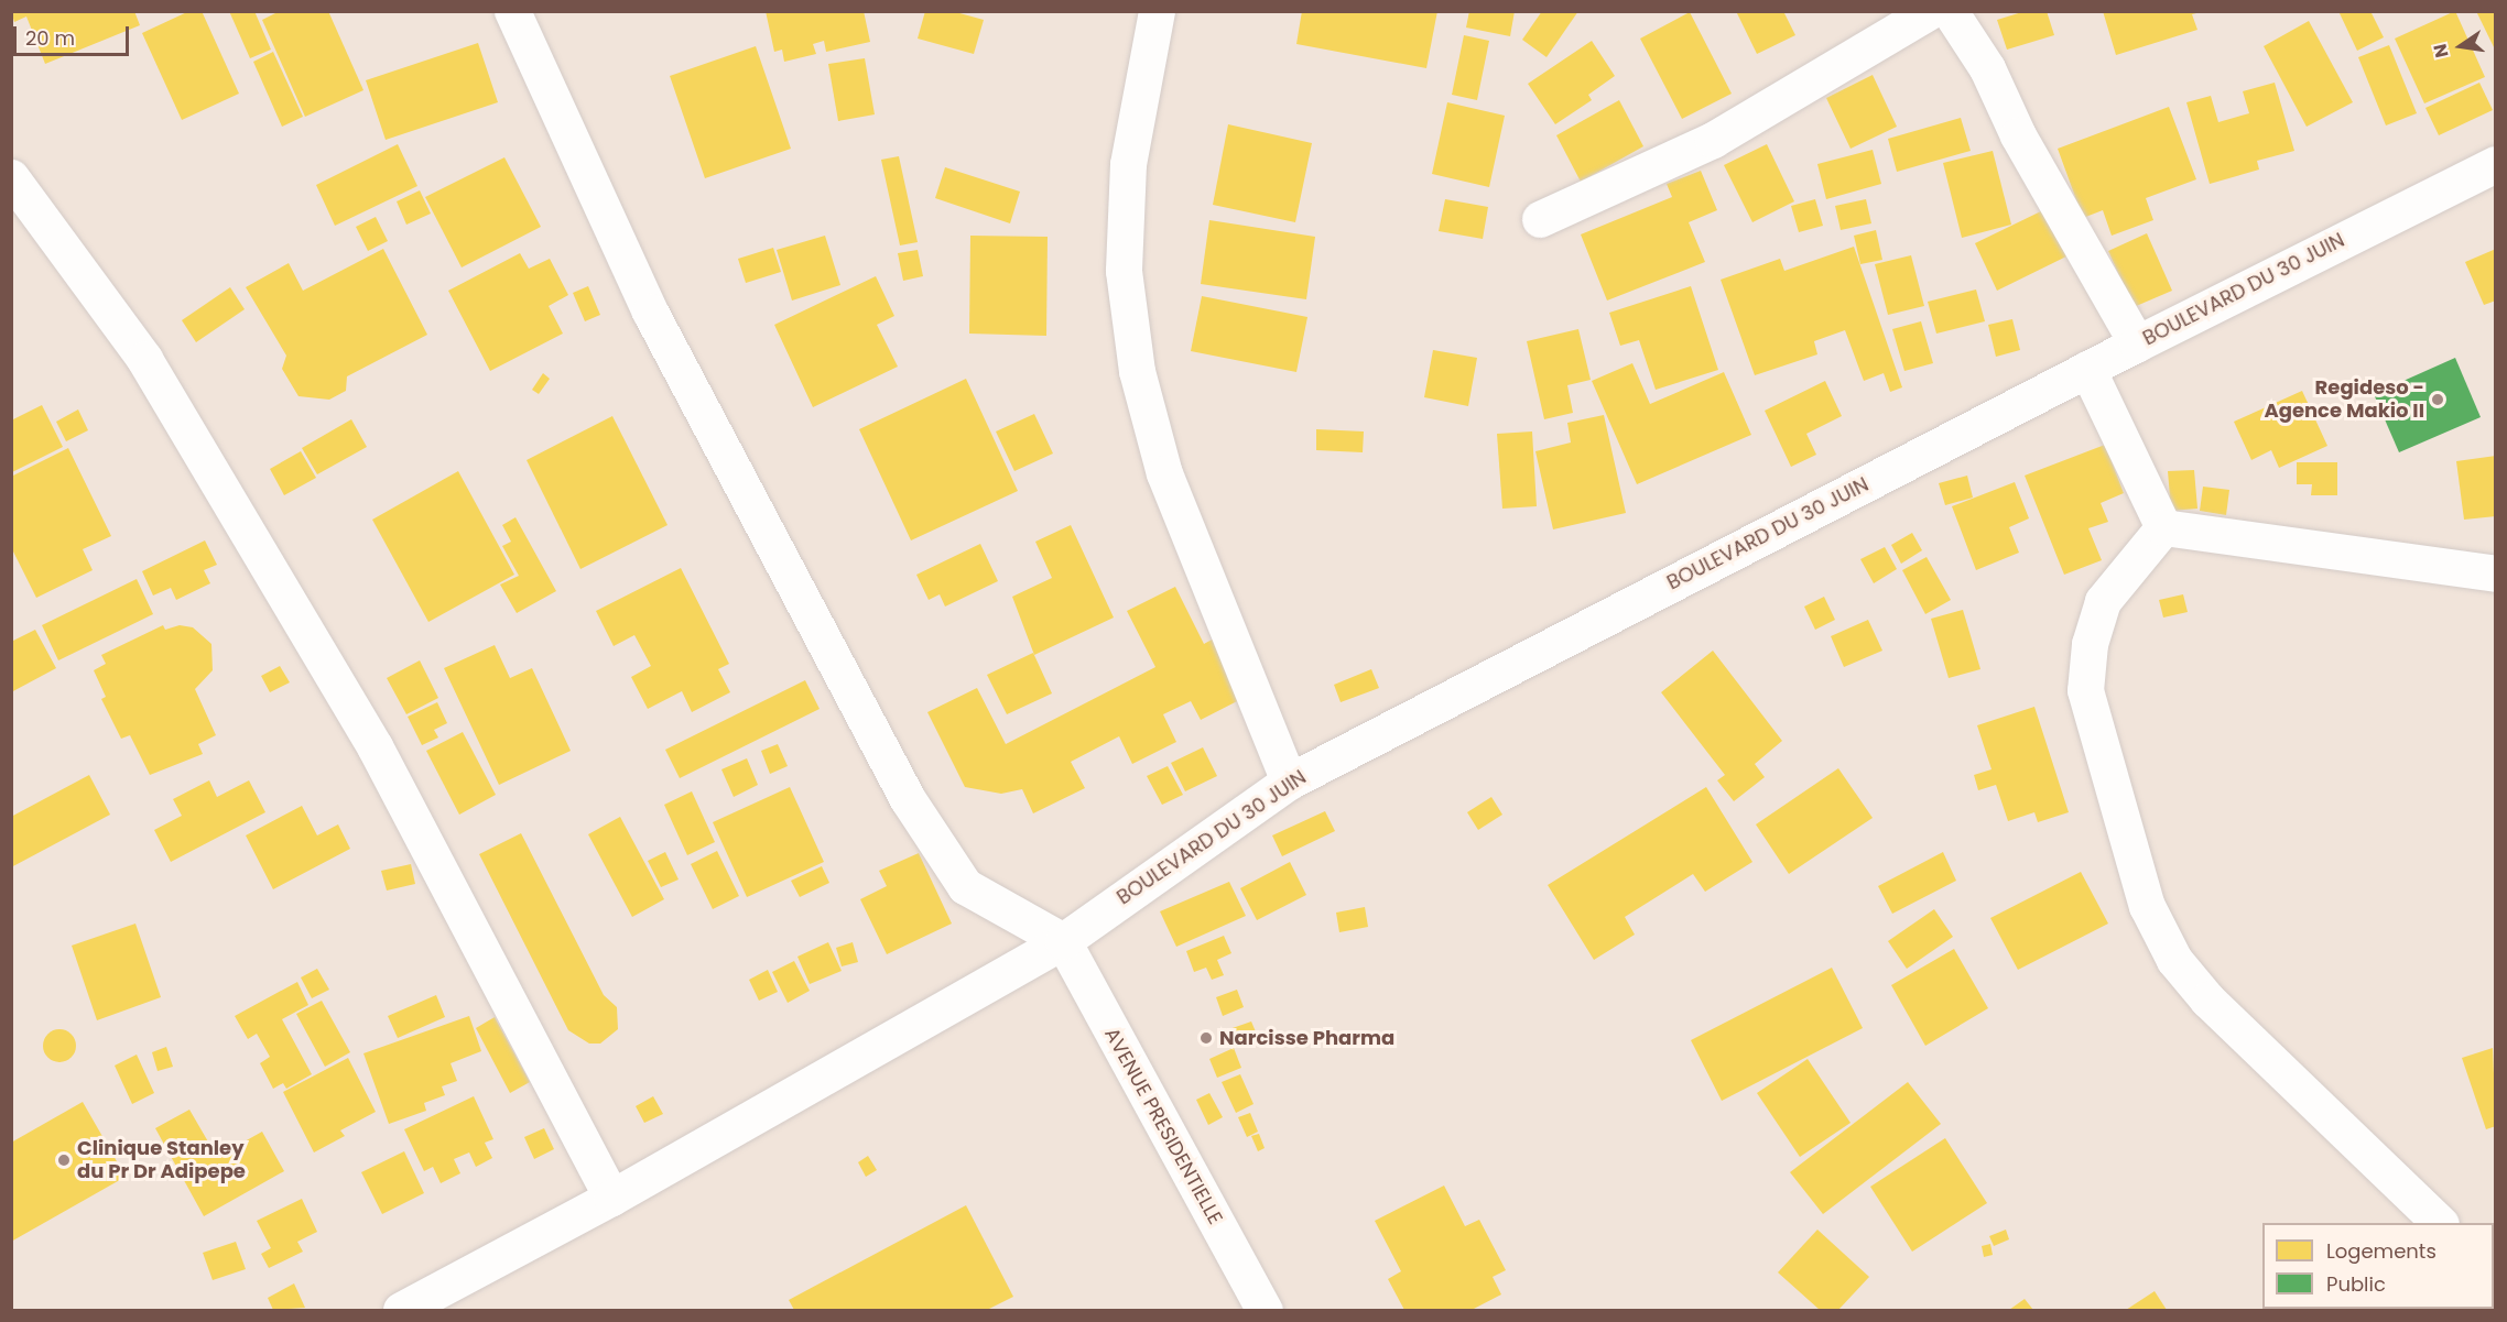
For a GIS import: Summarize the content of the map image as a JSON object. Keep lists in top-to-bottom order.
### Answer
{
  "streets": {
    "street": ["BOULEVARD DU 30 JUIN", "AVENUE PRESIDENTIELLE"]
  },
  "crossings": [
    ["BOULEVARD DU 30 JUIN", "AVENUE PRESIDENTIELLE"]
  ],
  "places": ["Regideso - Agence Makio II", "Narcisse Pharma", "Clinique Stanley du Pr Dr Adipepe"],
  "legend": ["Logements", "Public"],
  "scale_bar": "20 m",
  "north": "left"
}
